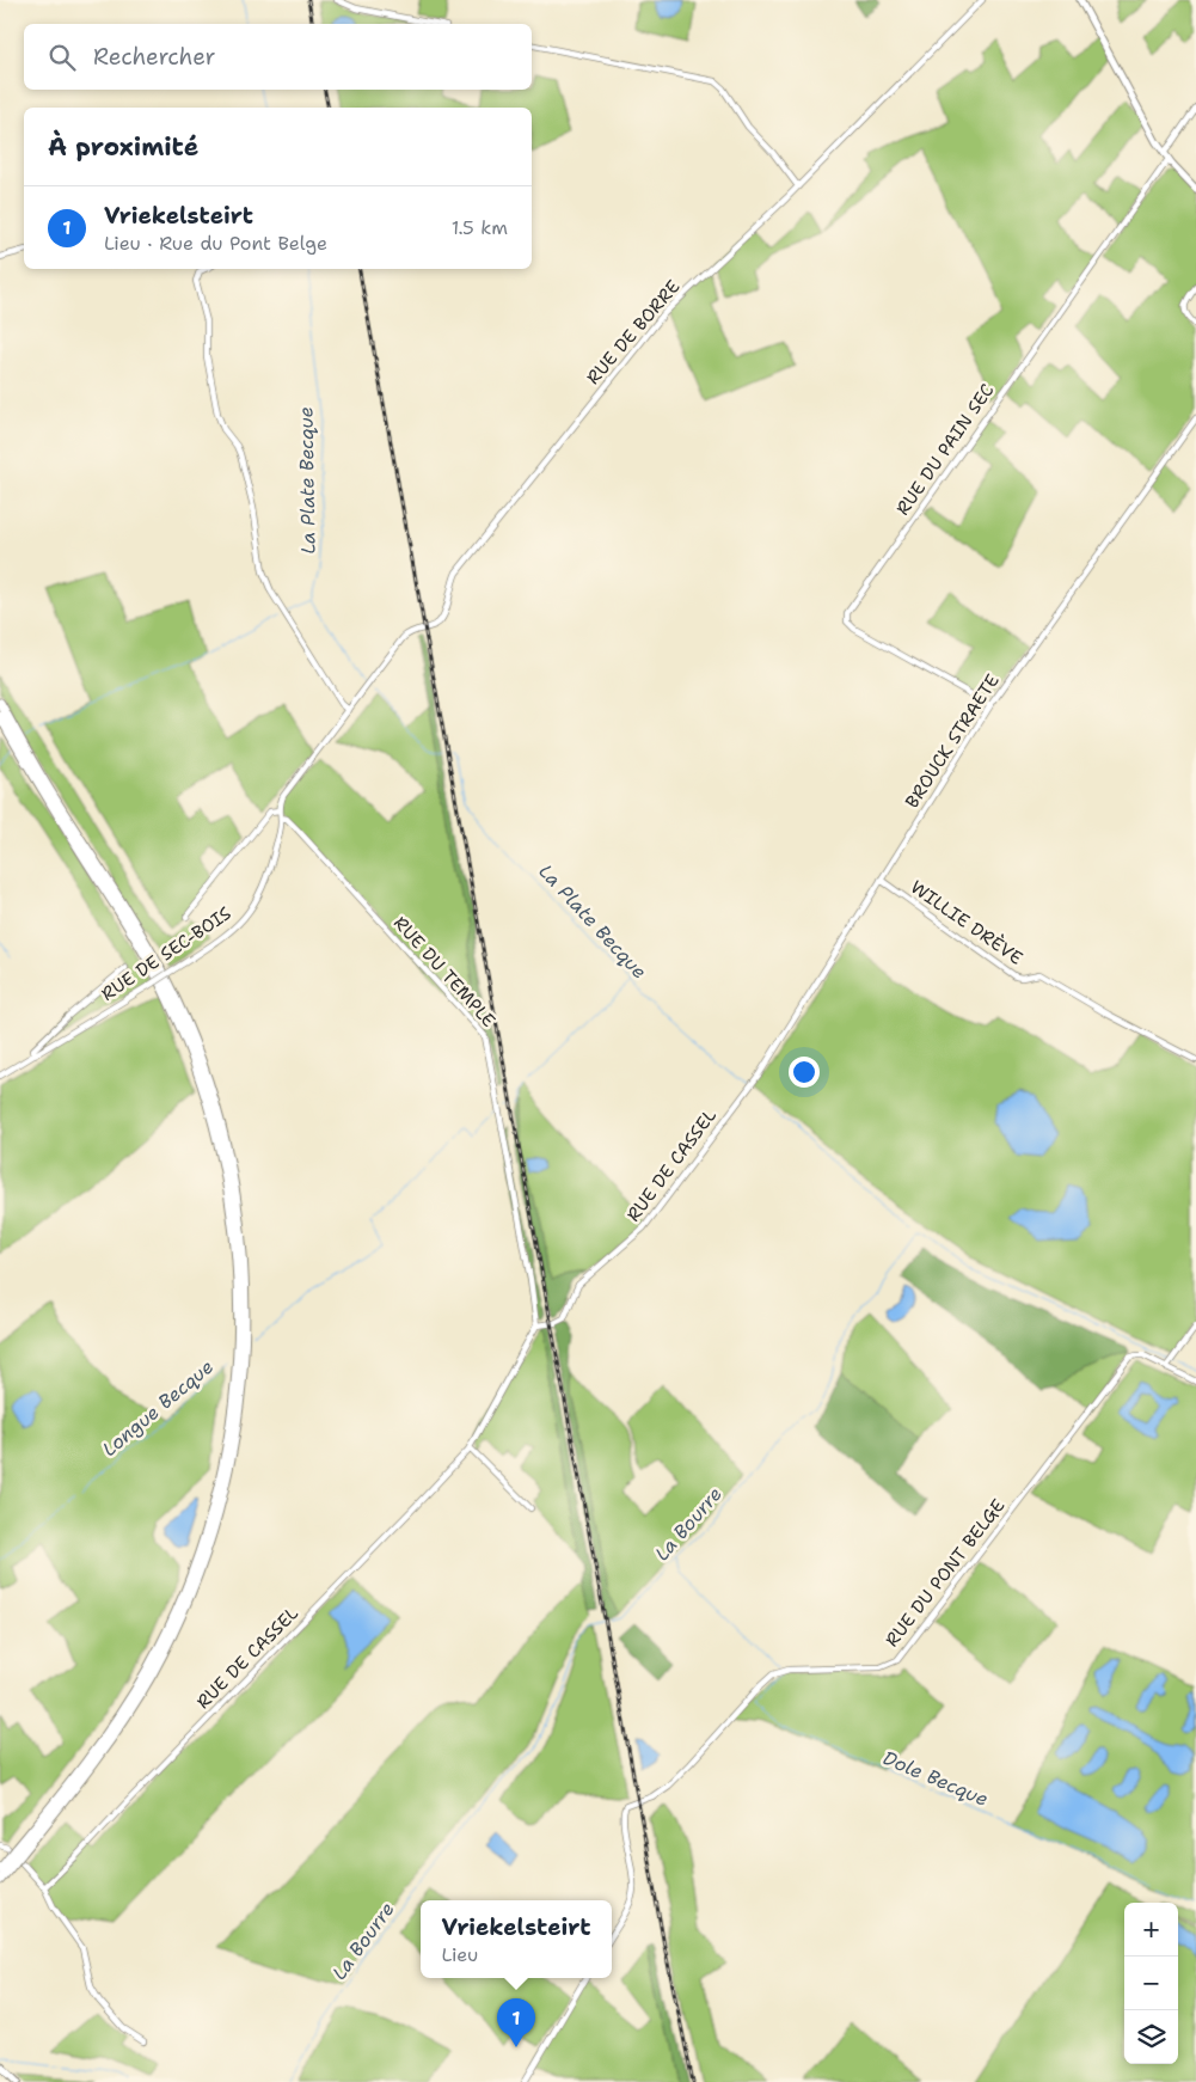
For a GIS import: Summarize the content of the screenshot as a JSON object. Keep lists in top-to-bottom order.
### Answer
{
  "streets": {
    "street": [
      "RUE DE BORRE",
      "RUE DU PAIN SEC",
      "BROUCK STRAETE",
      "WILLIE DRÈVE",
      "RUE DE SEC-BOIS",
      "RUE DU TEMPLE",
      "RUE DE CASSEL",
      "RUE DU PONT BELGE"
    ]
  },
  "crossings": [
    ["RUE DE BORRE", "RUE DE SEC-BOIS"],
    ["RUE DU PAIN SEC", "BROUCK STRAETE"],
    ["BROUCK STRAETE", "WILLIE DRÈVE"],
    ["BROUCK STRAETE", "RUE DE CASSEL"],
    ["RUE DE SEC-BOIS", "RUE DU TEMPLE"],
    ["RUE DU TEMPLE", "RUE DE CASSEL"]
  ],
  "water": [
    "La Plate Becque",
    "Longue Becque",
    "La Bourre",
    "Dole Becque"
  ],
  "page": {
    "search": "Rechercher",
    "heading": "À proximité",
    "list": [
      {
        "mark": "1",
        "name": "Vriekelsteirt",
        "note": "Lieu · Rue du Pont Belge",
        "value": "1.5 km"
      }
    ],
    "popup": ["Vriekelsteirt", "Lieu"],
    "map_buttons": ["+", "−"],
    "pins": "1"
  }
}
